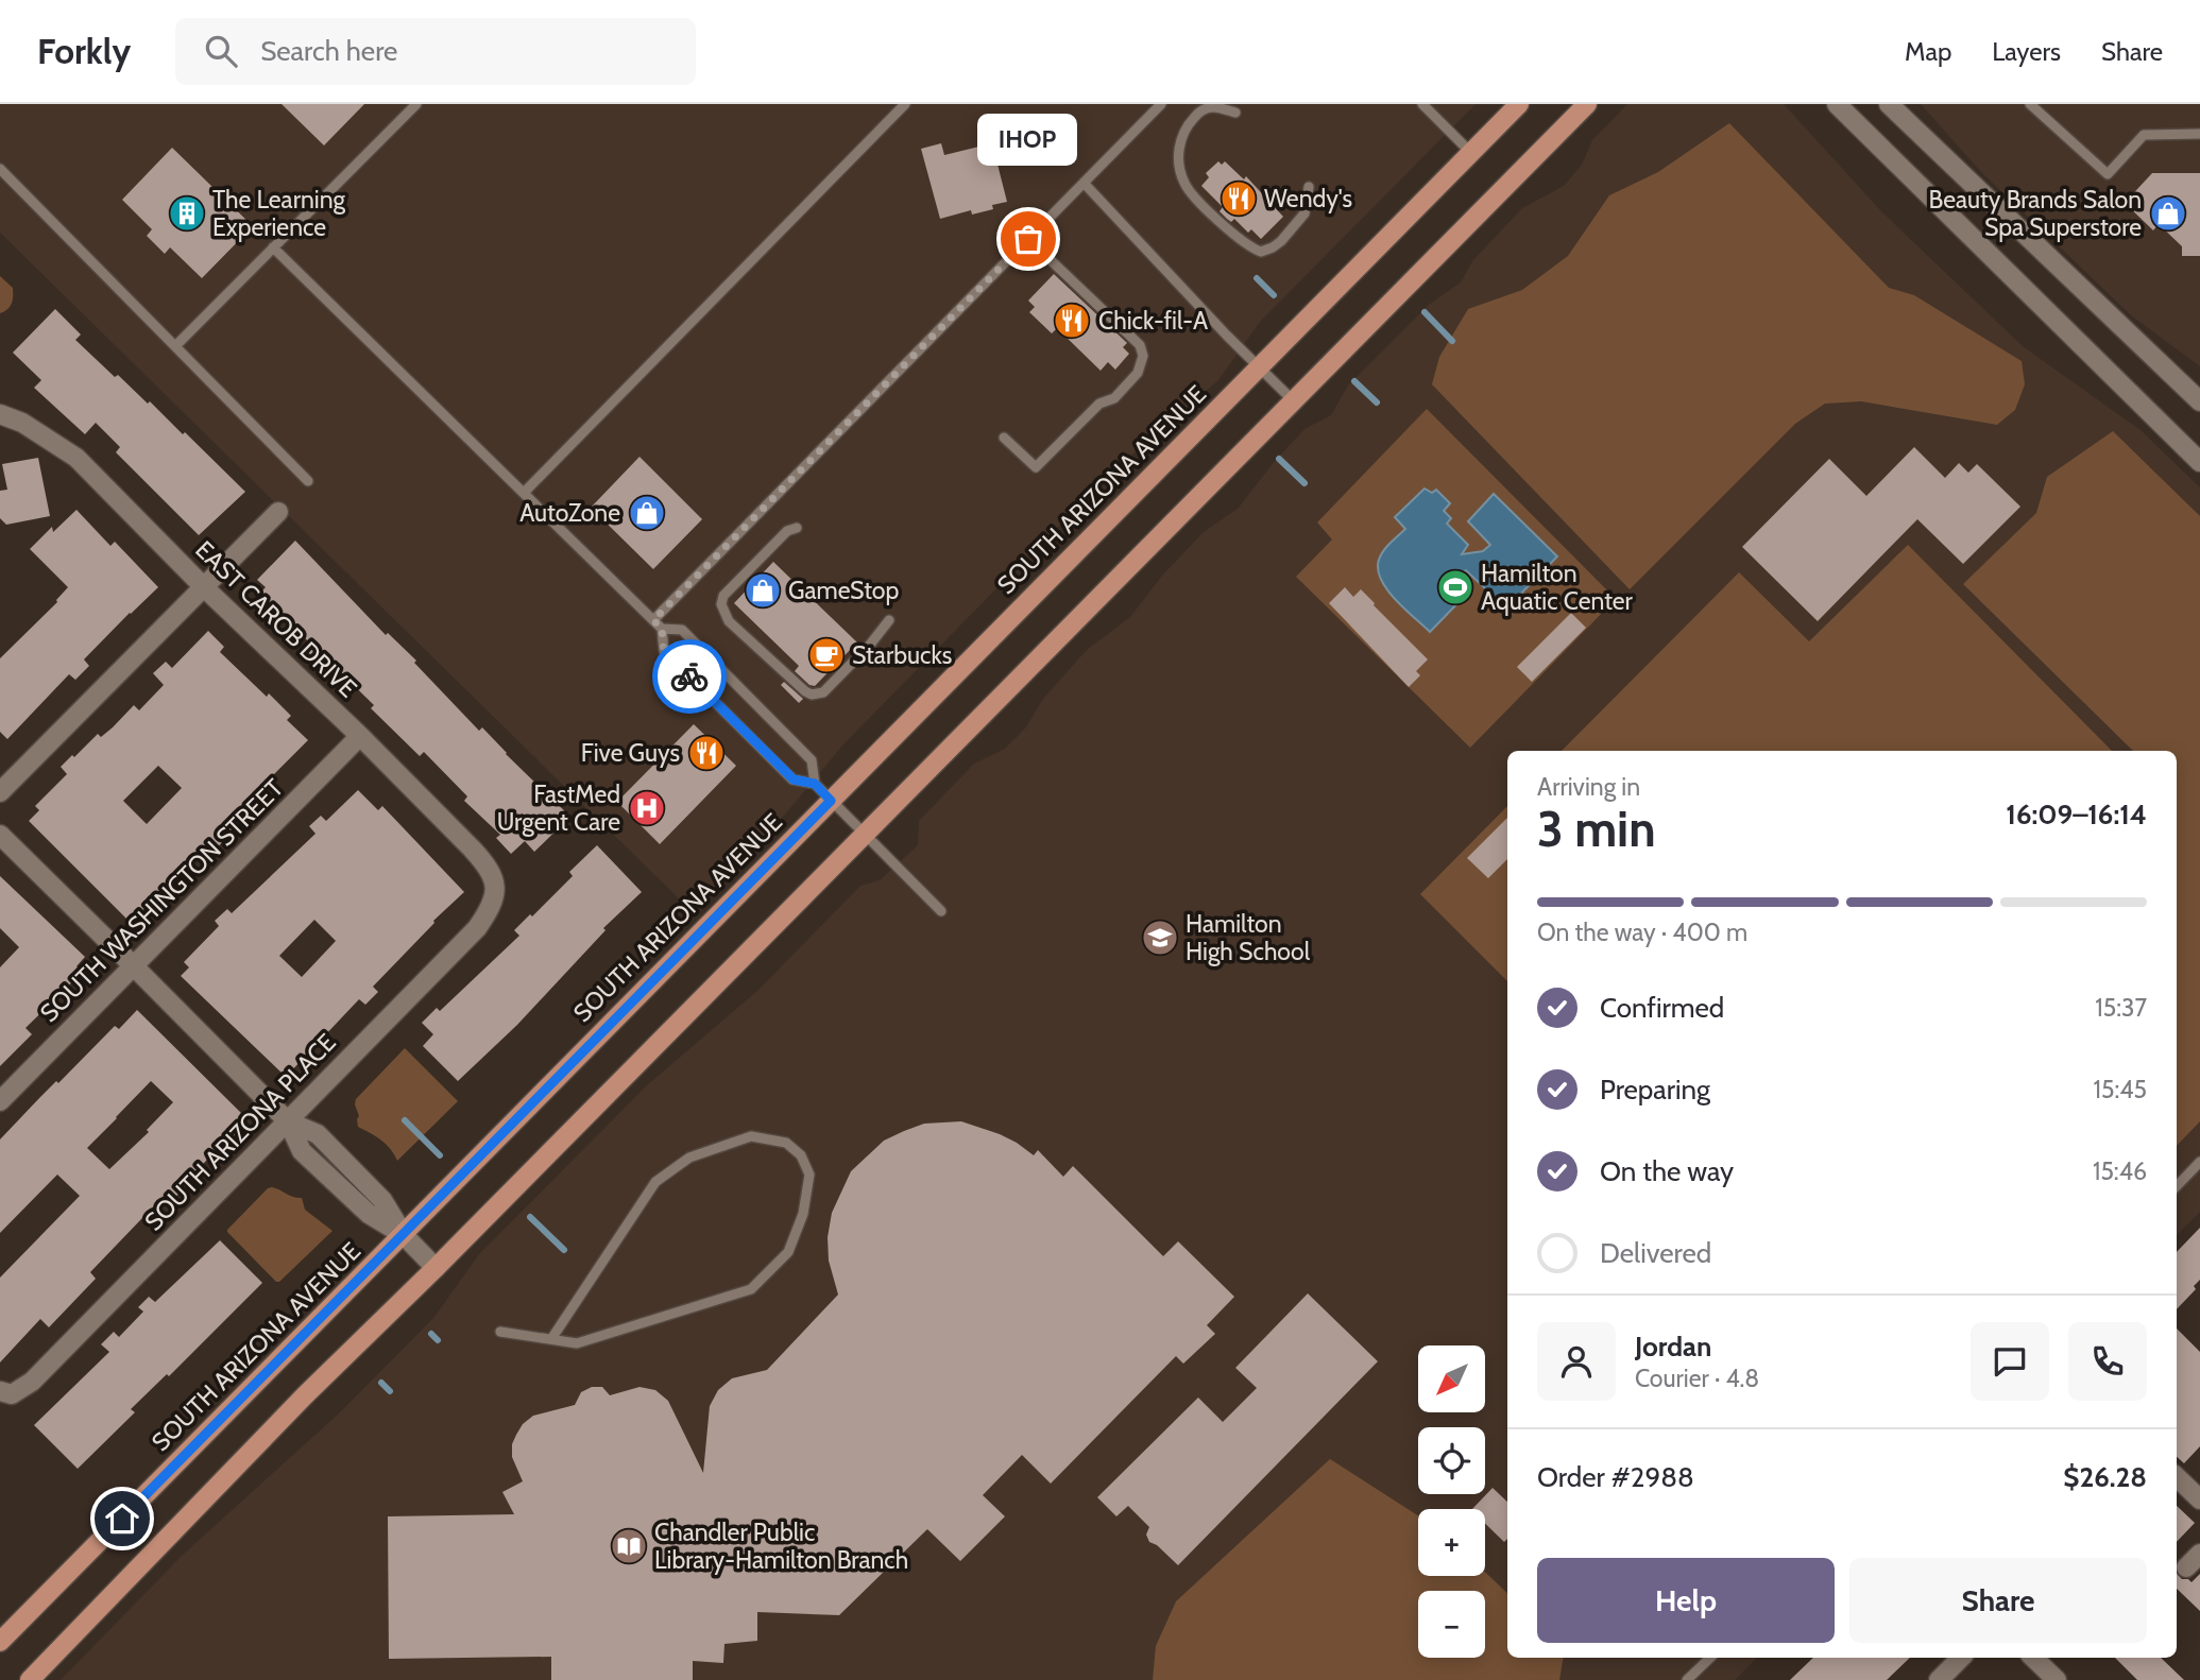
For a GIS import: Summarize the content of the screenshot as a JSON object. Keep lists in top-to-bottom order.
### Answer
{
  "streets": {
    "main road": ["SOUTH ARIZONA AVENUE"],
    "street": ["EAST CAROB DRIVE", "SOUTH WASHINGTON STREET", "SOUTH ARIZONA PLACE"]
  },
  "crossings": [
    ["EAST CAROB DRIVE", "SOUTH WASHINGTON STREET"],
    ["EAST CAROB DRIVE", "SOUTH ARIZONA PLACE"]
  ],
  "places": {
    "restaurant": ["Wendy's", "Chick-fil-A", "Five Guys"],
    "building": ["The Learning Experience"],
    "shop": ["Beauty Brands Salon Spa Superstore", "AutoZone", "GameStop"],
    "other": ["IHOP"],
    "sports": ["Hamilton Aquatic Center"],
    "cafe": ["Starbucks"],
    "hospital": ["FastMed Urgent Care"],
    "school or university": ["Hamilton High School"],
    "library": ["Chandler Public Library-Hamilton Branch"]
  },
  "north": "bottom left",
  "page": {
    "header": "Forkly",
    "search": "Search here",
    "nav": ["Map", "Layers", "Share"],
    "bubble": "IHOP",
    "heading": ["3 min", "Arriving in", "16:09–16:14"],
    "panel": [
      "Jordan",
      "Courier · 4.8",
      "Order #2988",
      "$26.28"
    ],
    "bar": "On the way · 400 m",
    "list": [
      ["Confirmed", "15:37"],
      ["Preparing", "15:45"],
      ["On the way", "15:46"],
      "Delivered"
    ],
    "map_buttons": ["+", "−"],
    "buttons": ["Help", "Share"]
  }
}
